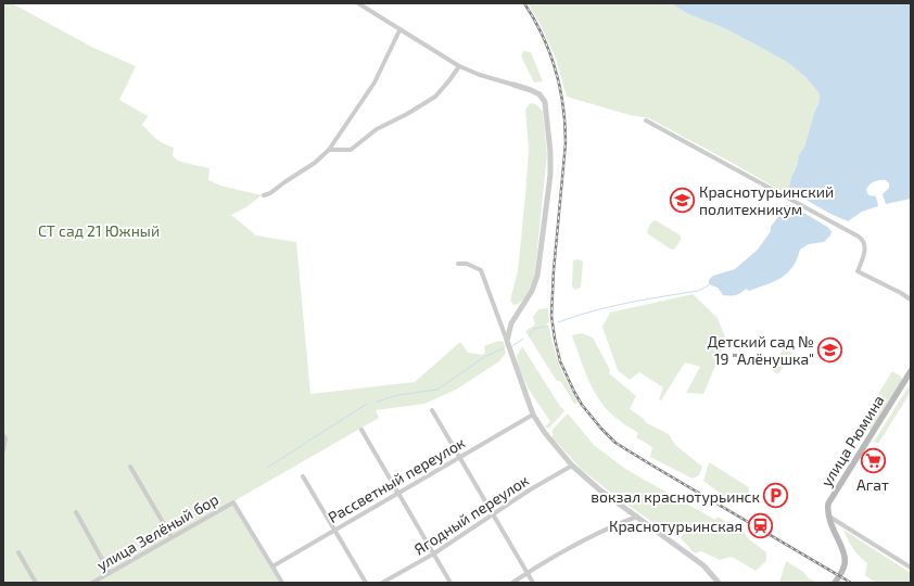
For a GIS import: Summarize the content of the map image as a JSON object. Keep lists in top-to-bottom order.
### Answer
{
  "streets": {
    "main road": ["улица Рюмина"],
    "street": ["Рассветный переулок", "Ягодный переулок", "улица Зелёный бор"]
  },
  "crossings": [
    ["Рассветный переулок", "улица Зелёный бор"]
  ],
  "parks": ["СТ сад 21 Южный"],
  "places": {
    "school or university": ["Краснотурьинский политехникум", "Детский сад № 19 \"Алёнушка\""],
    "supermarket": ["Агат"],
    "parking": ["вокзал краснотурьинск"],
    "station": ["Краснотурьинская"]
  }
}
